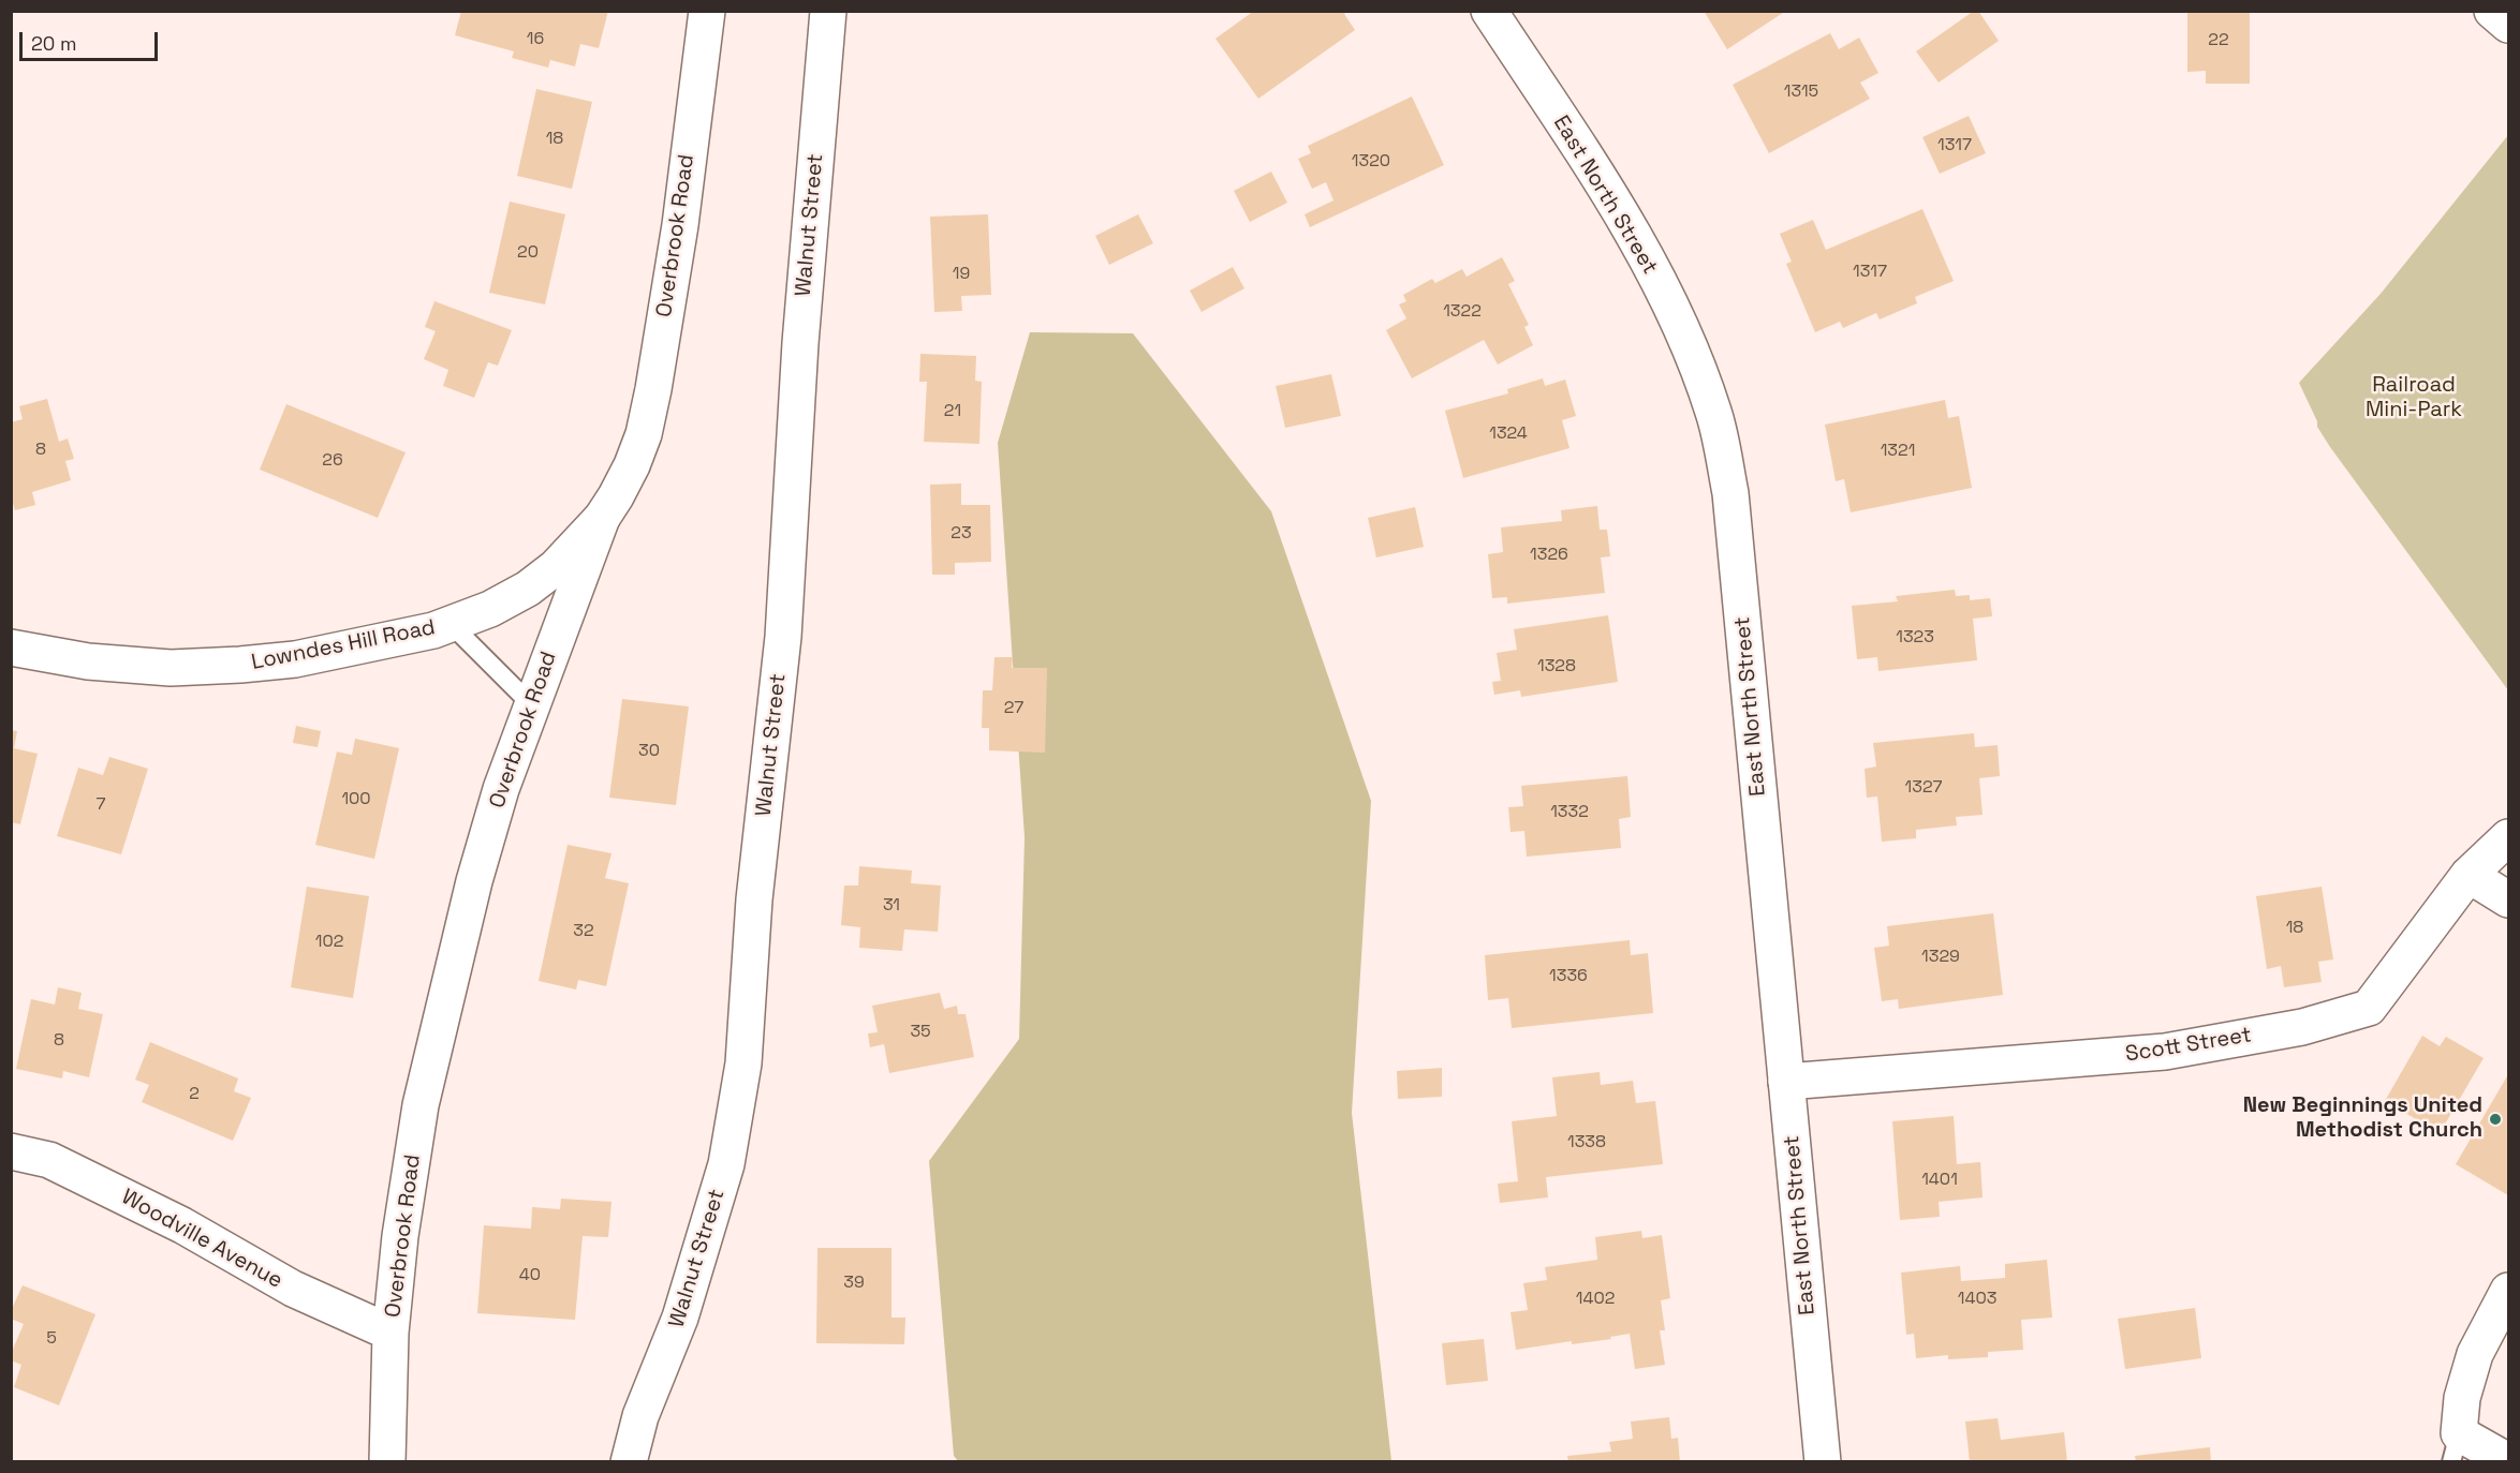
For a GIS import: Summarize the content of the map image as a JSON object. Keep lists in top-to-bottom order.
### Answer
{
  "streets": {
    "street": [
      "East North Street",
      "Walnut Street",
      "Overbrook Road",
      "Lowndes Hill Road",
      "Scott Street",
      "Woodville Avenue"
    ]
  },
  "crossings": [
    ["East North Street", "Scott Street"],
    ["Overbrook Road", "Lowndes Hill Road"],
    ["Overbrook Road", "Woodville Avenue"]
  ],
  "parks": ["Railroad Mini-Park"],
  "places": ["New Beginnings United Methodist Church"],
  "house_numbers": [
    "16",
    "22",
    "1315",
    "18",
    "1317",
    "1320",
    "20",
    "1317",
    "19",
    "1322",
    "21",
    "1324",
    "8",
    "1321",
    "26",
    "23",
    "1326",
    "1323",
    "1328",
    "27",
    "30",
    "1327",
    "100",
    "7",
    "1332",
    "31",
    "18",
    "32",
    "102",
    "1329",
    "1336",
    "35",
    "8",
    "2",
    "1338",
    "1401",
    "40",
    "39",
    "1402",
    "1403",
    "5"
  ],
  "scale_bar": "20 m"
}
